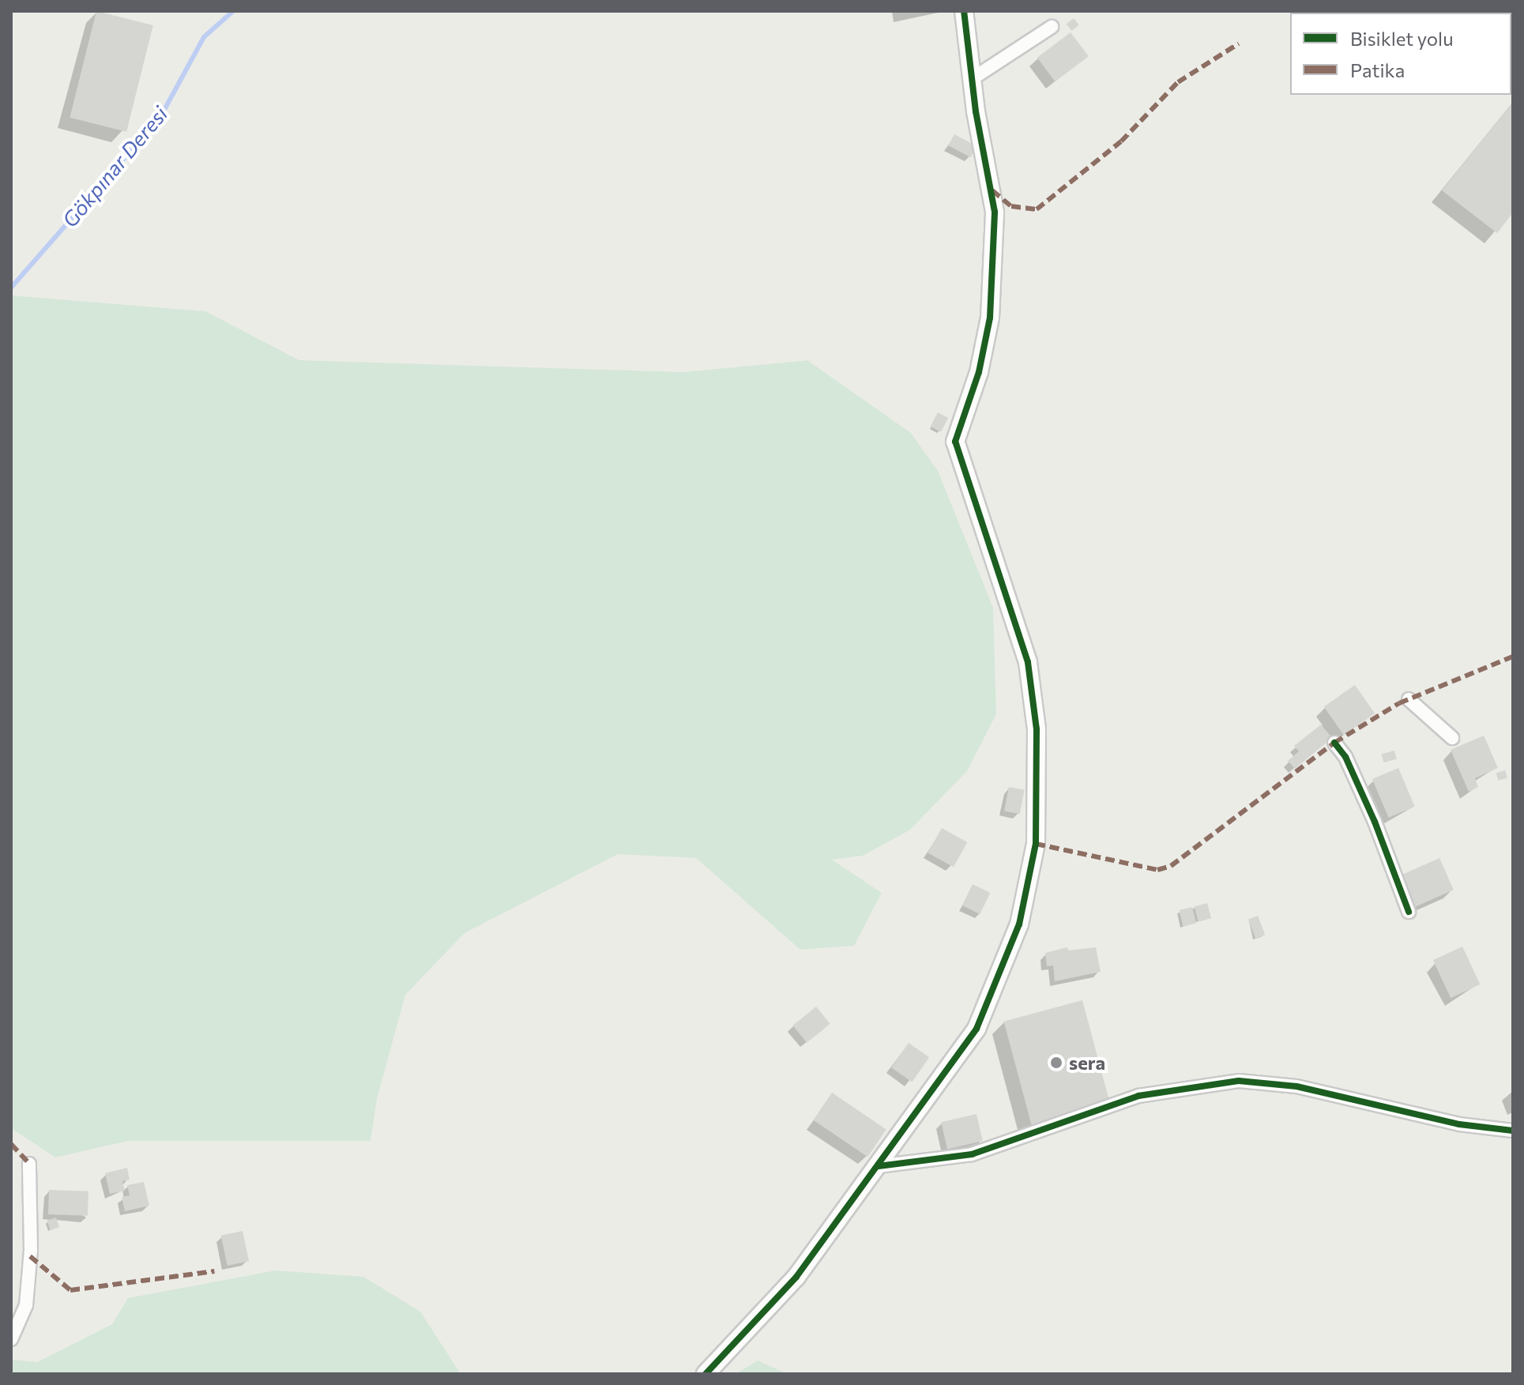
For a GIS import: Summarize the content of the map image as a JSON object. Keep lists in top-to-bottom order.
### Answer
{
  "water": ["Gökpınar Deresi"],
  "places": ["sera"],
  "legend": ["Bisiklet yolu", "Patika"]
}
